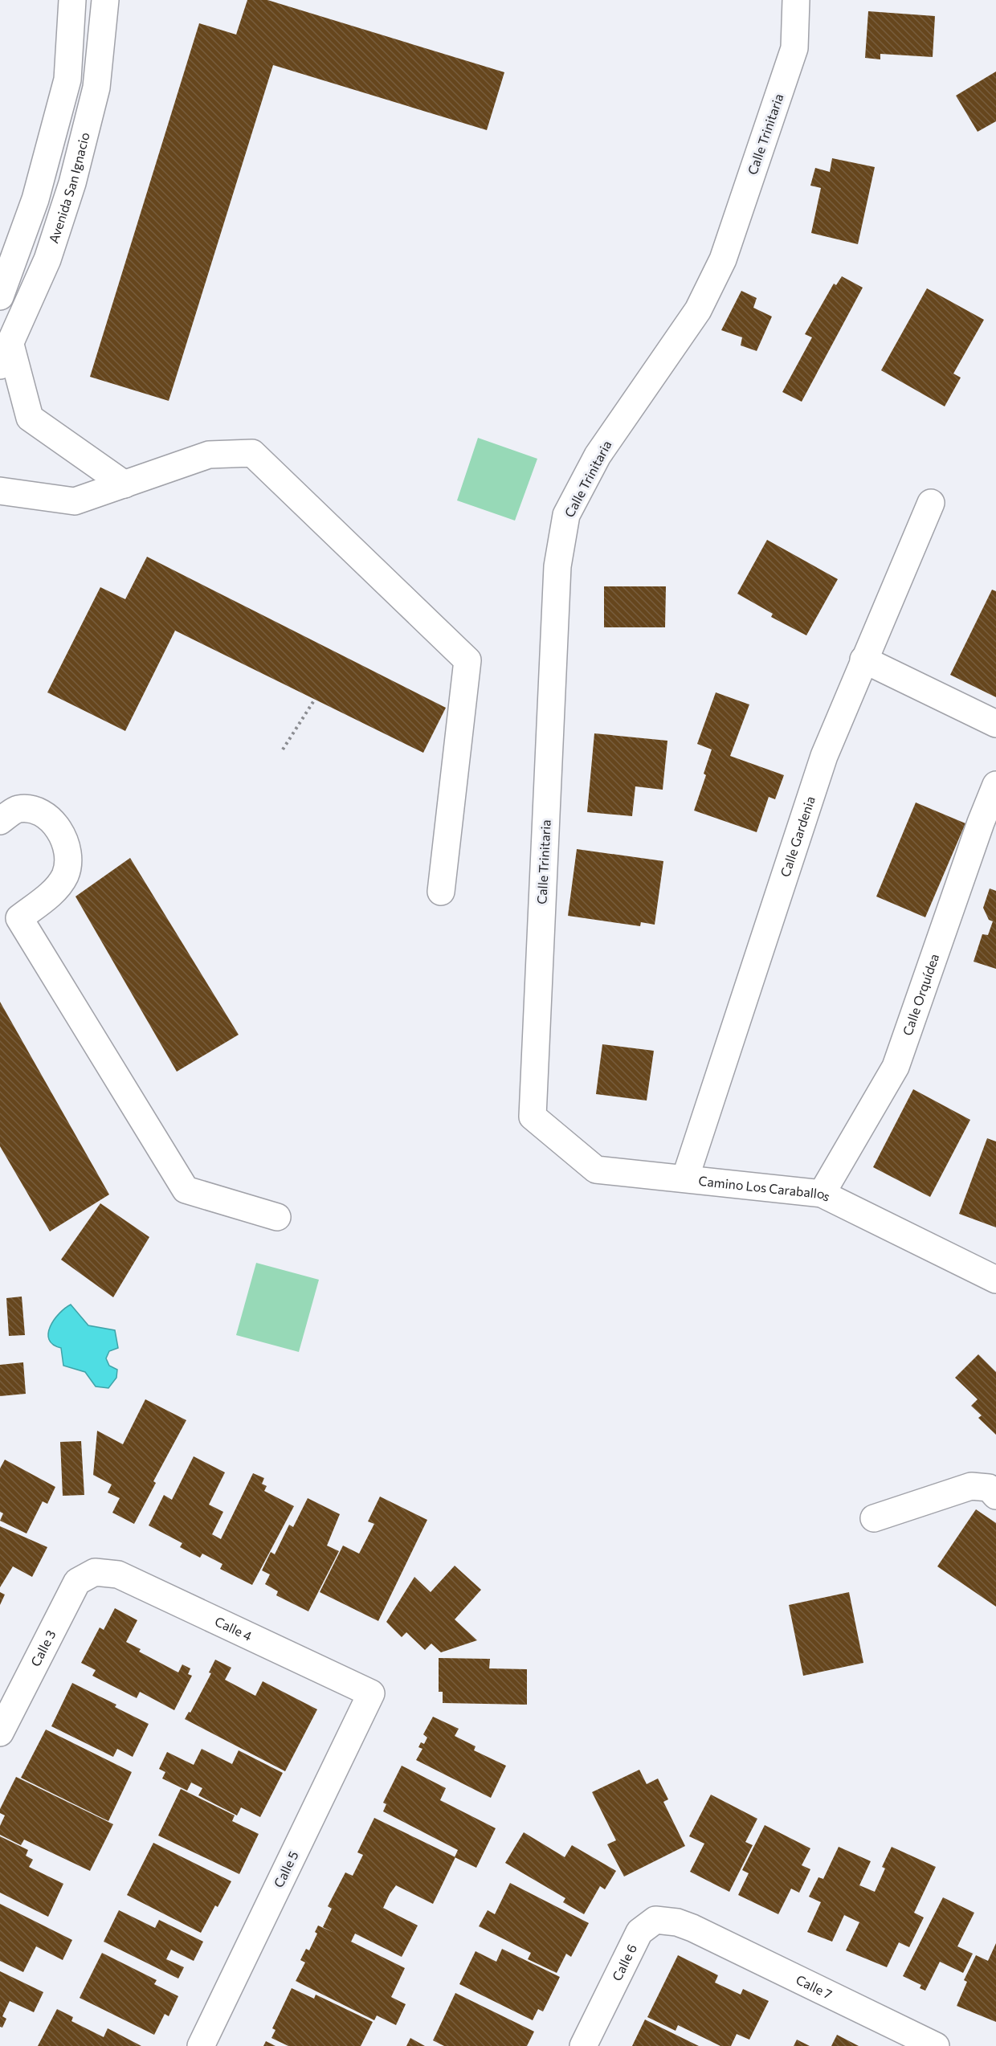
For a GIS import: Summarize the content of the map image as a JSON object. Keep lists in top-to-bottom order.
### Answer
{
  "streets": {
    "street": [
      "Calle Trinitaria",
      "Avenida San Ignacio",
      "Calle Gardenia",
      "Calle Orquídea",
      "Camino Los Caraballos",
      "Calle 4",
      "Calle 3",
      "Calle 5",
      "Calle 6",
      "Calle 7"
    ]
  },
  "crossings": [
    ["Calle Trinitaria", "Camino Los Caraballos"],
    ["Calle Gardenia", "Camino Los Caraballos"],
    ["Calle Orquídea", "Camino Los Caraballos"],
    ["Calle 4", "Calle 3"],
    ["Calle 4", "Calle 5"],
    ["Calle 6", "Calle 7"]
  ]
}
